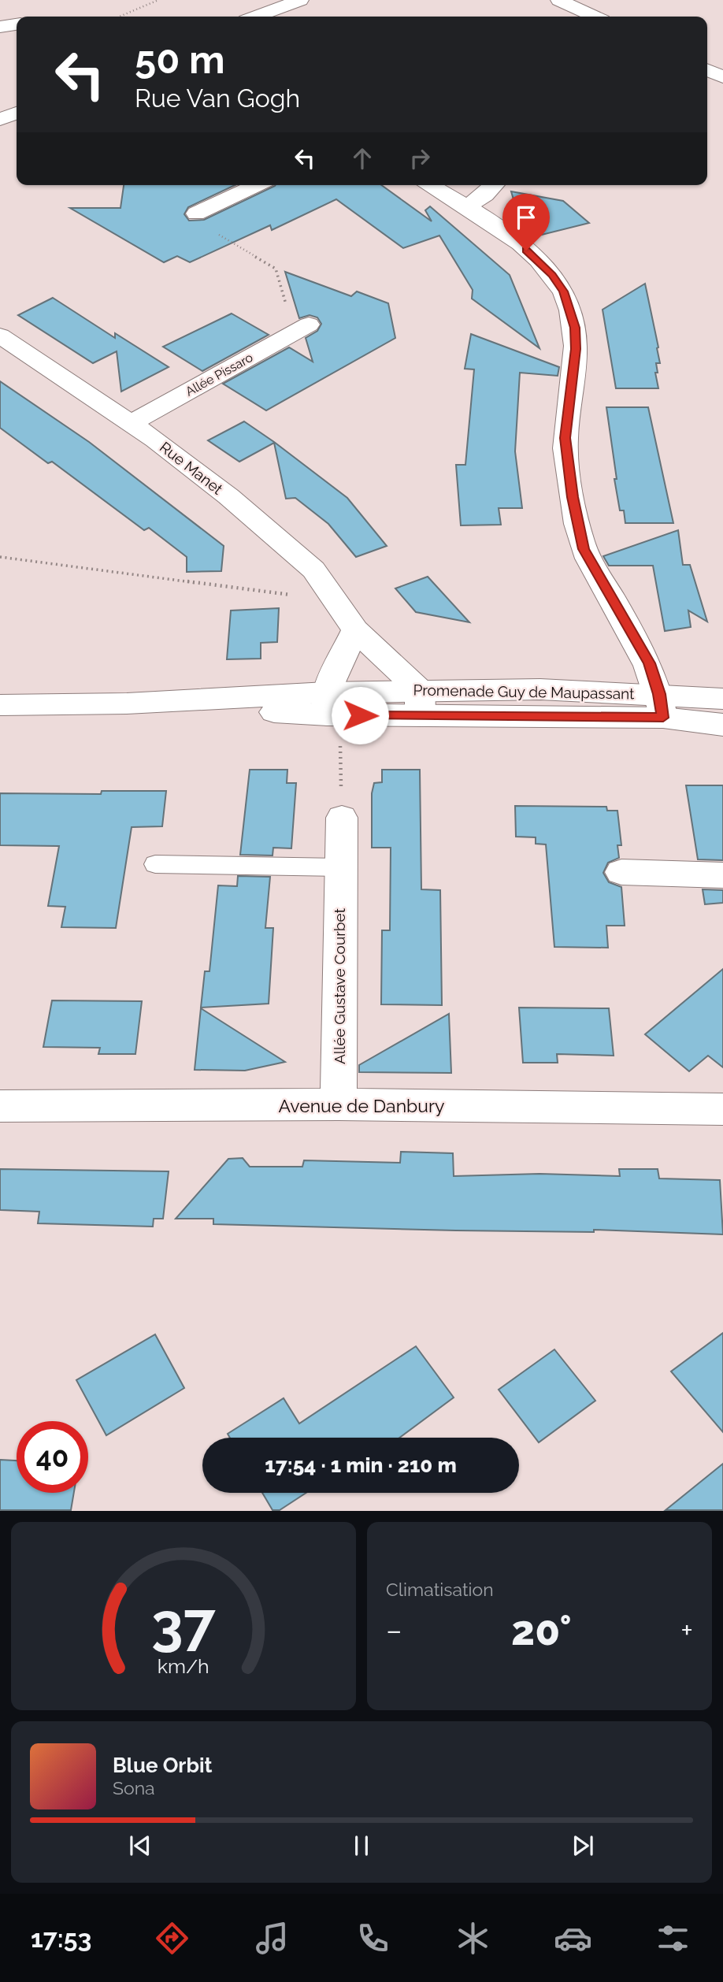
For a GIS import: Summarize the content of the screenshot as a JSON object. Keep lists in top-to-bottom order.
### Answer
{
  "streets": {
    "street": [
      "Allée Pissaro",
      "Rue Manet",
      "Promenade Guy de Maupassant",
      "Allée Gustave Courbet",
      "Avenue de Danbury"
    ]
  },
  "crossings": [
    ["Allée Pissaro", "Rue Manet"],
    ["Rue Manet", "Promenade Guy de Maupassant"],
    ["Allée Gustave Courbet", "Avenue de Danbury"]
  ],
  "page": {
    "turn": ["50 m", "Rue Van Gogh"],
    "limit": "40",
    "trip": "17:54 · 1 min · 210 m",
    "tile": "Climatisation",
    "heat": ["−", "20°", "+"],
    "song": ["Blue Orbit", "Sona"],
    "tabs": "17:53",
    "gauge": ["37", "km/h"]
  }
}
